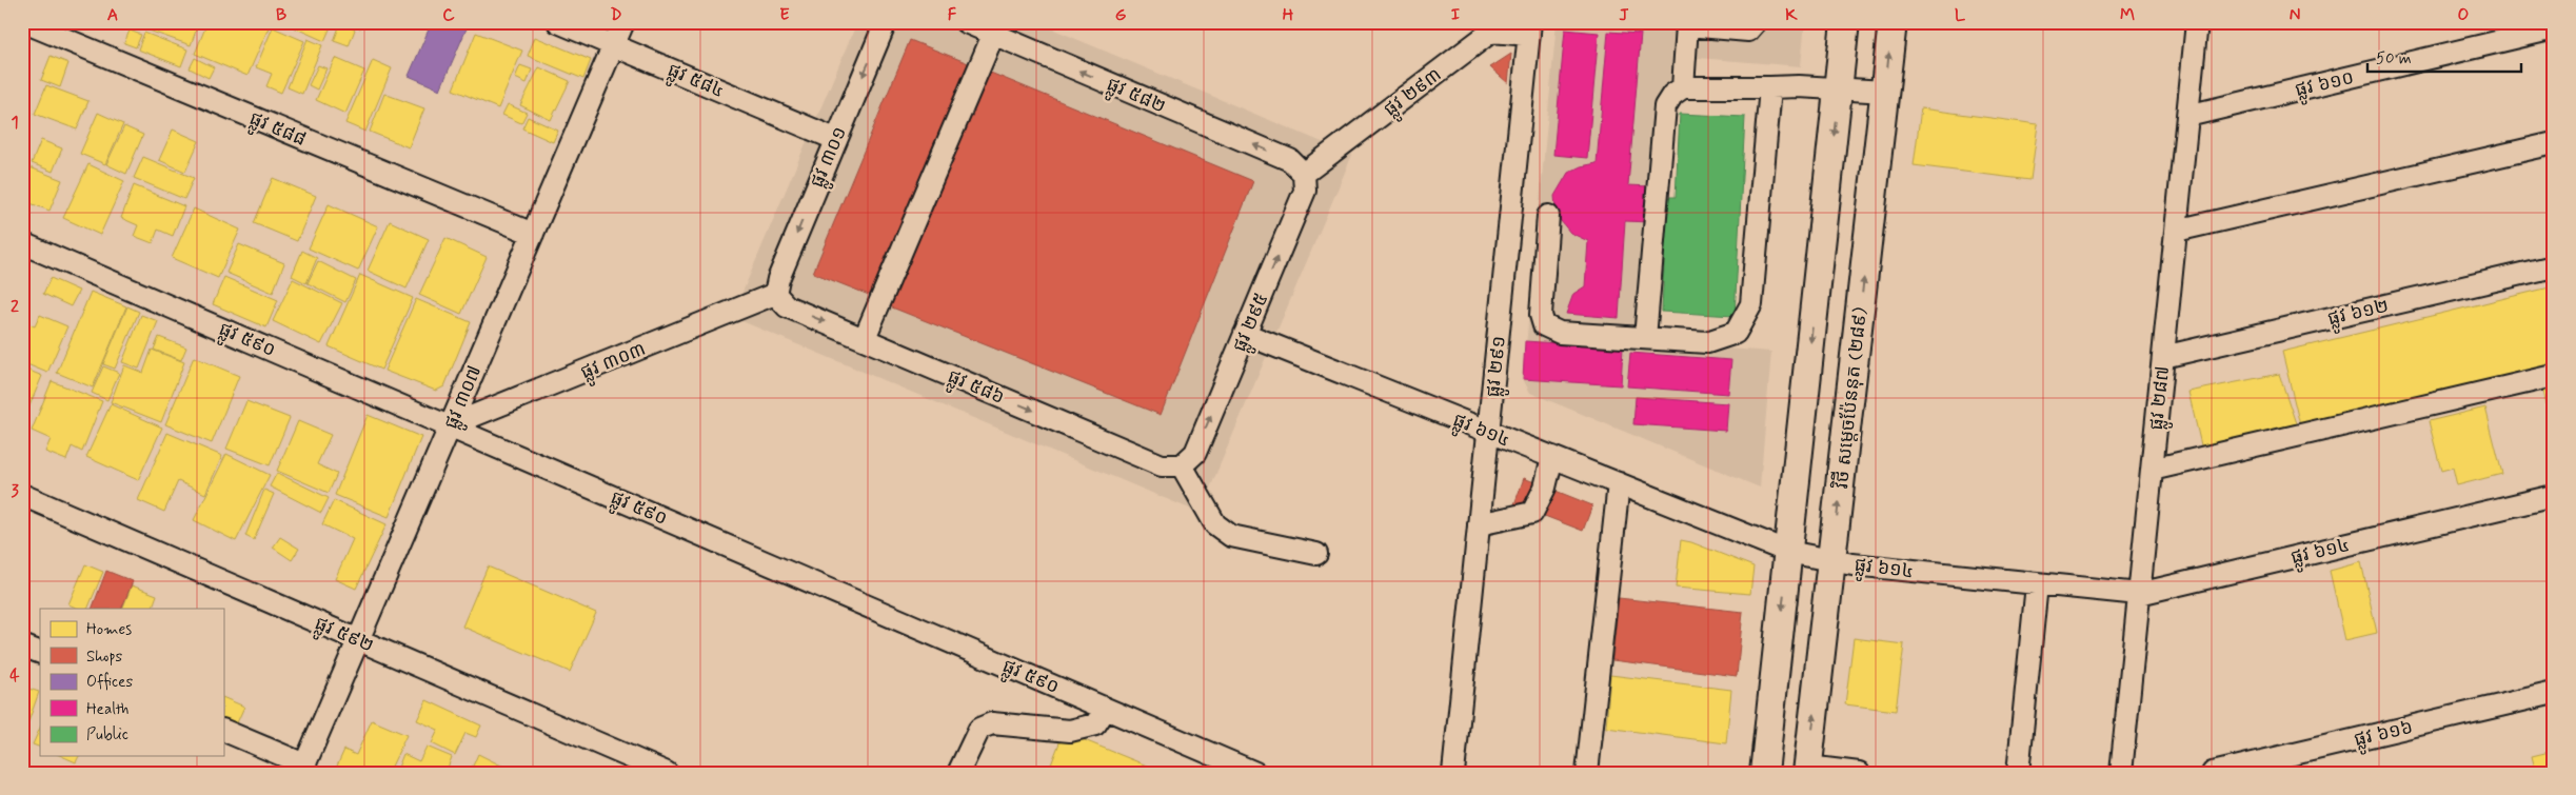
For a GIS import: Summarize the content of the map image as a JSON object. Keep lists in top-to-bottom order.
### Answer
{
  "streets": {
    "main road": ["វិថី សម្តេចប៉ែននុត (២៨៩)"],
    "street": [
      "ផ្លូវ ៥៨៤",
      "ផ្លូវ ៦១០",
      "ផ្លូវ ២៩៣",
      "ផ្លូវ ៥៨២",
      "ផ្លូវ ៥៨៨",
      "ផ្លូវ ៣០១",
      "ផ្លូវ ៦១២",
      "ផ្លូវ ២៩៥",
      "ផ្លូវ ៥៩០",
      "ផ្លូវ ៣០៣",
      "ផ្លូវ ២៩១",
      "ផ្លូវ ៥៨៦",
      "ផ្លូវ ៣០៧",
      "ផ្លូវ ២៨៧",
      "ផ្លូវ ៦១៤",
      "ផ្លូវ ៥៩២",
      "ផ្លូវ ៦១៦"
    ]
  },
  "crossings": [
    ["ផ្លូវ ៥៨៤", "ផ្លូវ ៣០១"],
    ["ផ្លូវ ៥៨៤", "ផ្លូវ ៣០៧"],
    ["ផ្លូវ ៦១០", "ផ្លូវ ២៨៧"],
    ["ផ្លូវ ២៩៣", "ផ្លូវ ៥៨២"],
    ["ផ្លូវ ២៩៣", "ផ្លូវ ២៩៥"],
    ["ផ្លូវ ២៩៣", "ផ្លូវ ២៩១"],
    ["ផ្លូវ ៥៨២", "ផ្លូវ ២៩៥"],
    ["ផ្លូវ ៥៨៨", "ផ្លូវ ៣០៧"],
    ["ផ្លូវ ៣០១", "ផ្លូវ ៣០៣"],
    ["ផ្លូវ ៣០១", "ផ្លូវ ៥៨៦"],
    ["ផ្លូវ ៦១២", "ផ្លូវ ២៨៧"],
    ["ផ្លូវ ២៩៥", "ផ្លូវ ៥៨៦"],
    ["ផ្លូវ ២៩៥", "ផ្លូវ ៦១៤"],
    ["ផ្លូវ ៥៩០", "ផ្លូវ ៣០៣"],
    ["ផ្លូវ ៥៩០", "ផ្លូវ ៣០៧"],
    ["ផ្លូវ ៣០៣", "ផ្លូវ ៥៨៦"],
    ["ផ្លូវ ៣០៣", "ផ្លូវ ៣០៧"],
    ["ផ្លូវ ២៩១", "ផ្លូវ ៦១៤"],
    ["ផ្លូវ ៣០៧", "ផ្លូវ ៥៩២"],
    ["វិថី សម្តេចប៉ែននុត (២៨៩)", "ផ្លូវ ៦១៤"],
    ["ផ្លូវ ២៨៧", "ផ្លូវ ៦១៤"]
  ],
  "one_way": ["ផ្លូវ ៥៨២", "ផ្លូវ ២៩៥", "ផ្លូវ ៥៨៦"],
  "legend": [
    "Homes",
    "Shops",
    "Offices",
    "Health",
    "Public"
  ],
  "scale_bar": "50 m",
  "grid": {
    "columns": [
      "A",
      "B",
      "C",
      "D",
      "E",
      "F",
      "G",
      "H",
      "I",
      "J",
      "K",
      "L",
      "M",
      "N",
      "O"
    ],
    "rows": [
      "1",
      "2",
      "3",
      "4"
    ]
  }
}
